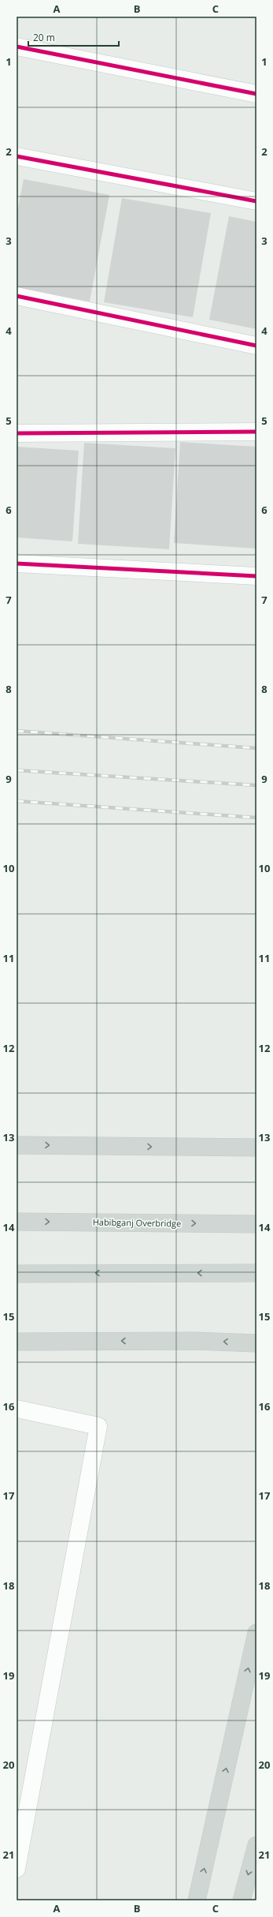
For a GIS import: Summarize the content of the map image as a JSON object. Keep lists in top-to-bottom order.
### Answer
{
  "streets": {
    "main road": ["Habibganj Overbridge"]
  },
  "scale_bar": "20 m",
  "grid": {
    "columns": ["A", "B", "C"],
    "rows": [
      "1",
      "2",
      "3",
      "4",
      "5",
      "6",
      "7",
      "8",
      "9",
      "10",
      "11",
      "12",
      "13",
      "14",
      "15",
      "16",
      "17",
      "18",
      "19",
      "20",
      "21"
    ]
  }
}
